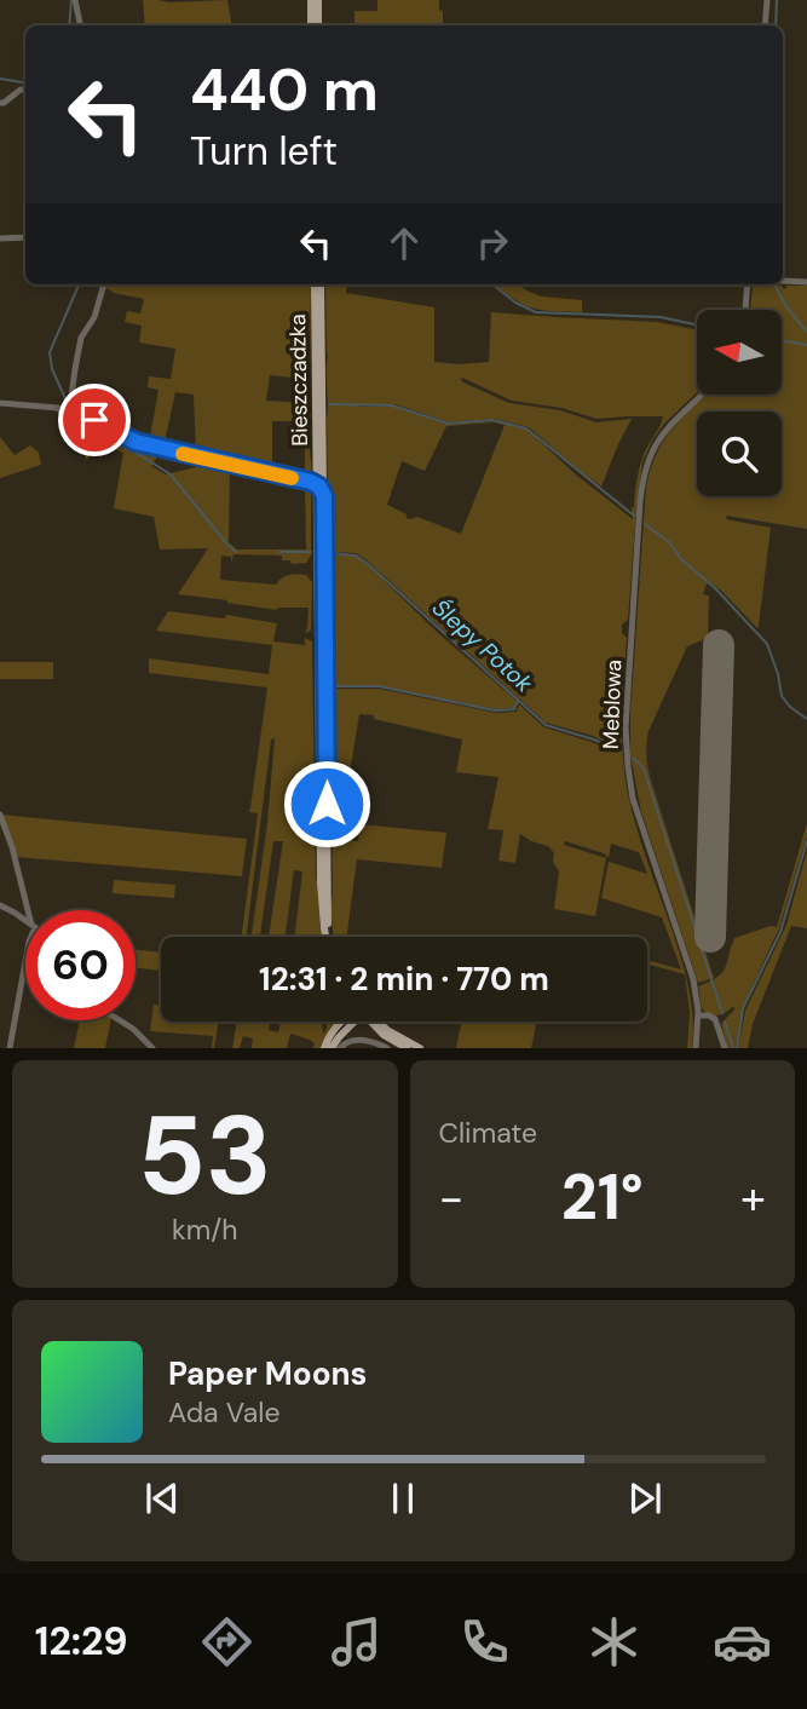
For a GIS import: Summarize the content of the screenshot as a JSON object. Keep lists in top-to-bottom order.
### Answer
{
  "streets": {
    "main road": ["Bieszczadzka"],
    "street": ["Meblowa"]
  },
  "water": ["Ślepy Potok"],
  "north": "left",
  "page": {
    "turn": ["440 m", "Turn left"],
    "limit": "60",
    "trip": "12:31 · 2 min · 770 m",
    "tile": [
      ["53", "km/h"],
      "Climate"
    ],
    "heat": ["−", "21°", "+"],
    "song": ["Paper Moons", "Ada Vale"],
    "tabs": "12:29"
  }
}
